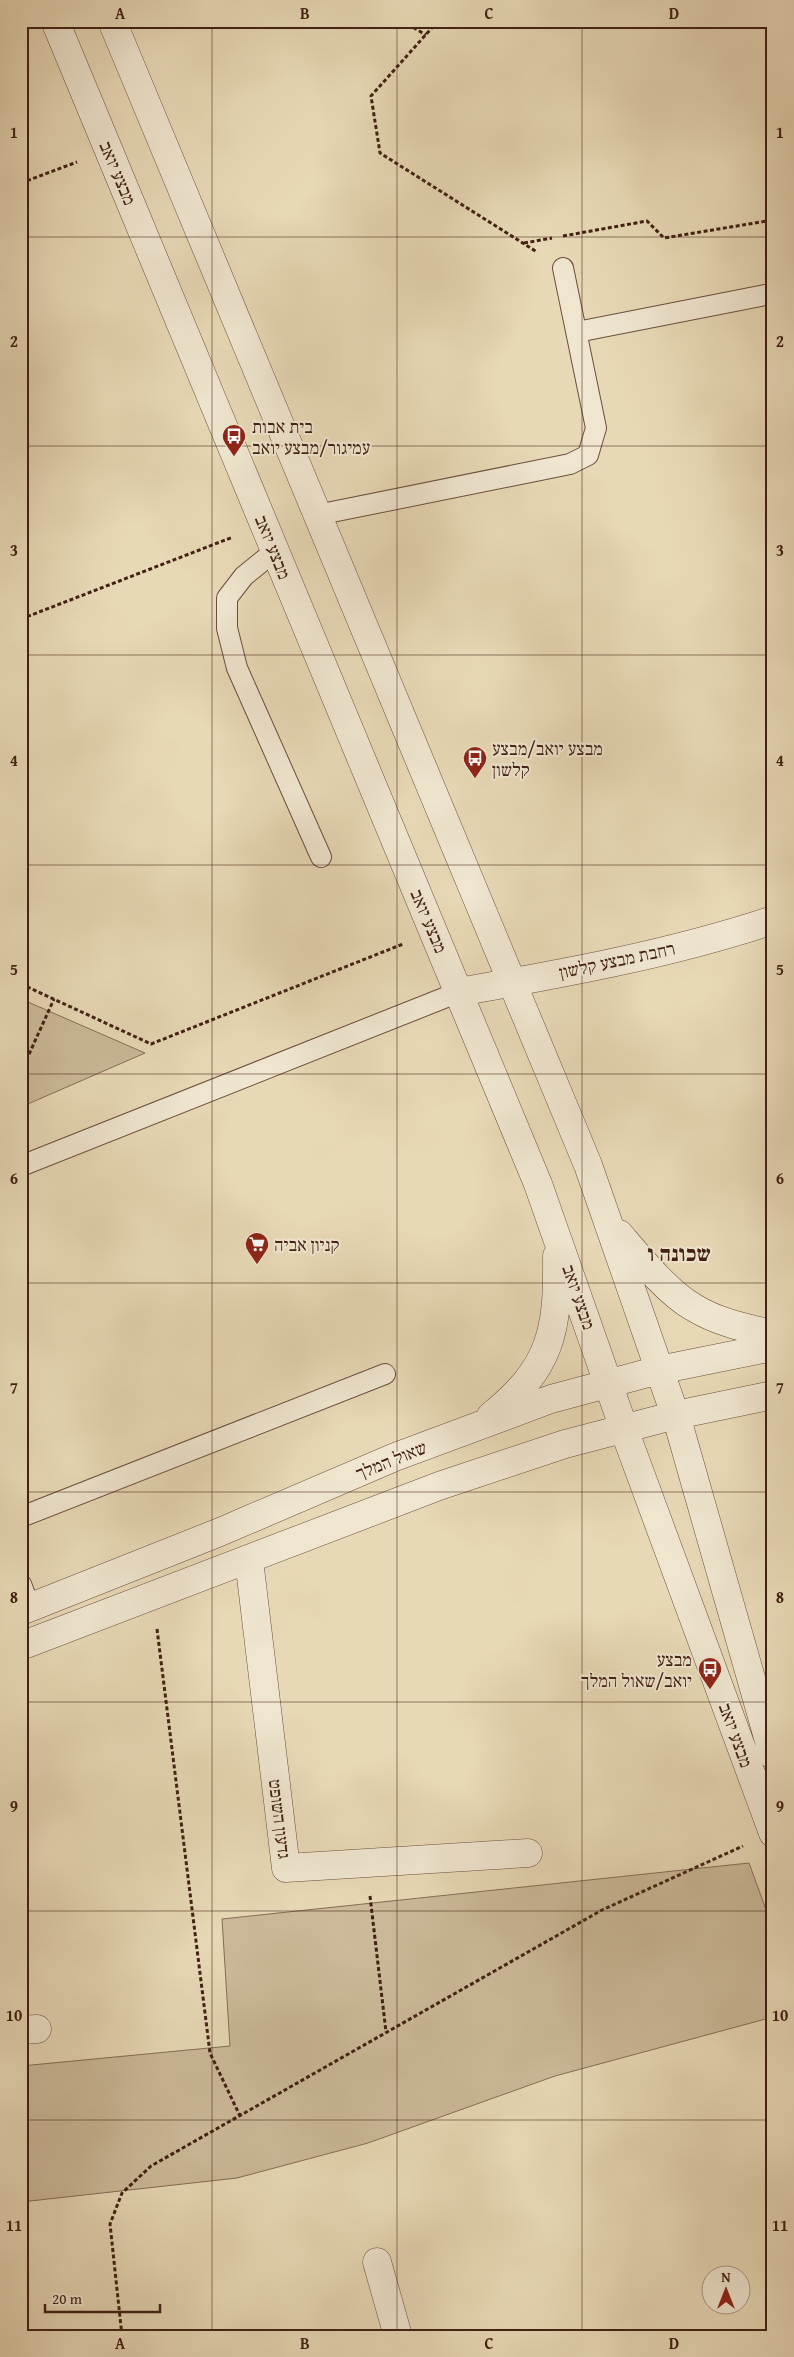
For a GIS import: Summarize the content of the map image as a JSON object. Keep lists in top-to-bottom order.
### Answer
{
  "streets": {
    "street": [
      "מבצע יואב",
      "רחבת מבצע קלשון",
      "שאול המלך",
      "גדעון השופט"
    ]
  },
  "crossings": [
    ["מבצע יואב", "רחבת מבצע קלשון"],
    ["מבצע יואב", "שאול המלך"]
  ],
  "districts": ["שכונה ו"],
  "places": {
    "bus stop": ["בית אבות עמיגור/מבצע יואב", "מבצע יואב/מבצע קלשון", "מבצע יואב/שאול המלך"],
    "supermarket": ["קניון אביה"]
  },
  "scale_bar": "20 m",
  "north": "top",
  "grid": {
    "columns": [
      "A",
      "B",
      "C",
      "D"
    ],
    "rows": [
      "1",
      "2",
      "3",
      "4",
      "5",
      "6",
      "7",
      "8",
      "9",
      "10",
      "11"
    ]
  }
}
